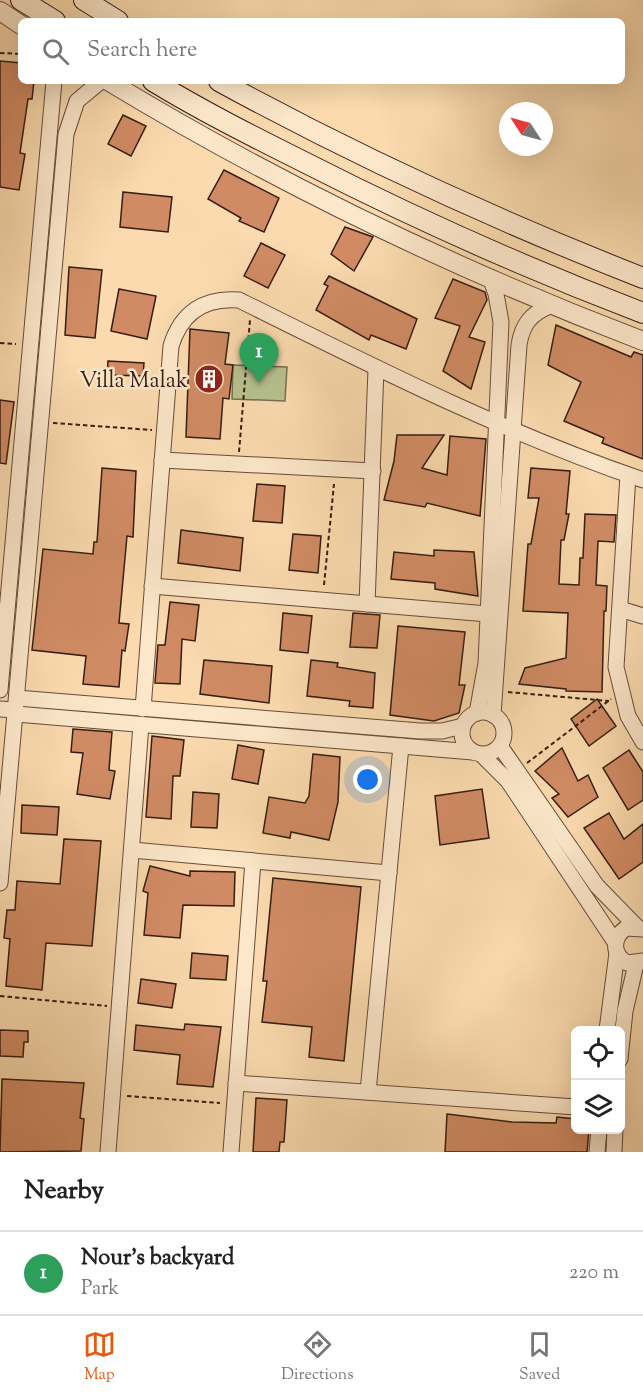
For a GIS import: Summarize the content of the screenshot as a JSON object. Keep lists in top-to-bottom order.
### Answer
{
  "places": {
    "building": ["Villa Malak"]
  },
  "north": "top left",
  "page": {
    "search": "Search here",
    "pins": "1",
    "heading": "Nearby",
    "list": [
      {
        "mark": "1",
        "name": "Nour's backyard",
        "note": "Park",
        "value": "220 m"
      }
    ],
    "nav": ["Map", "Directions", "Saved"]
  }
}
